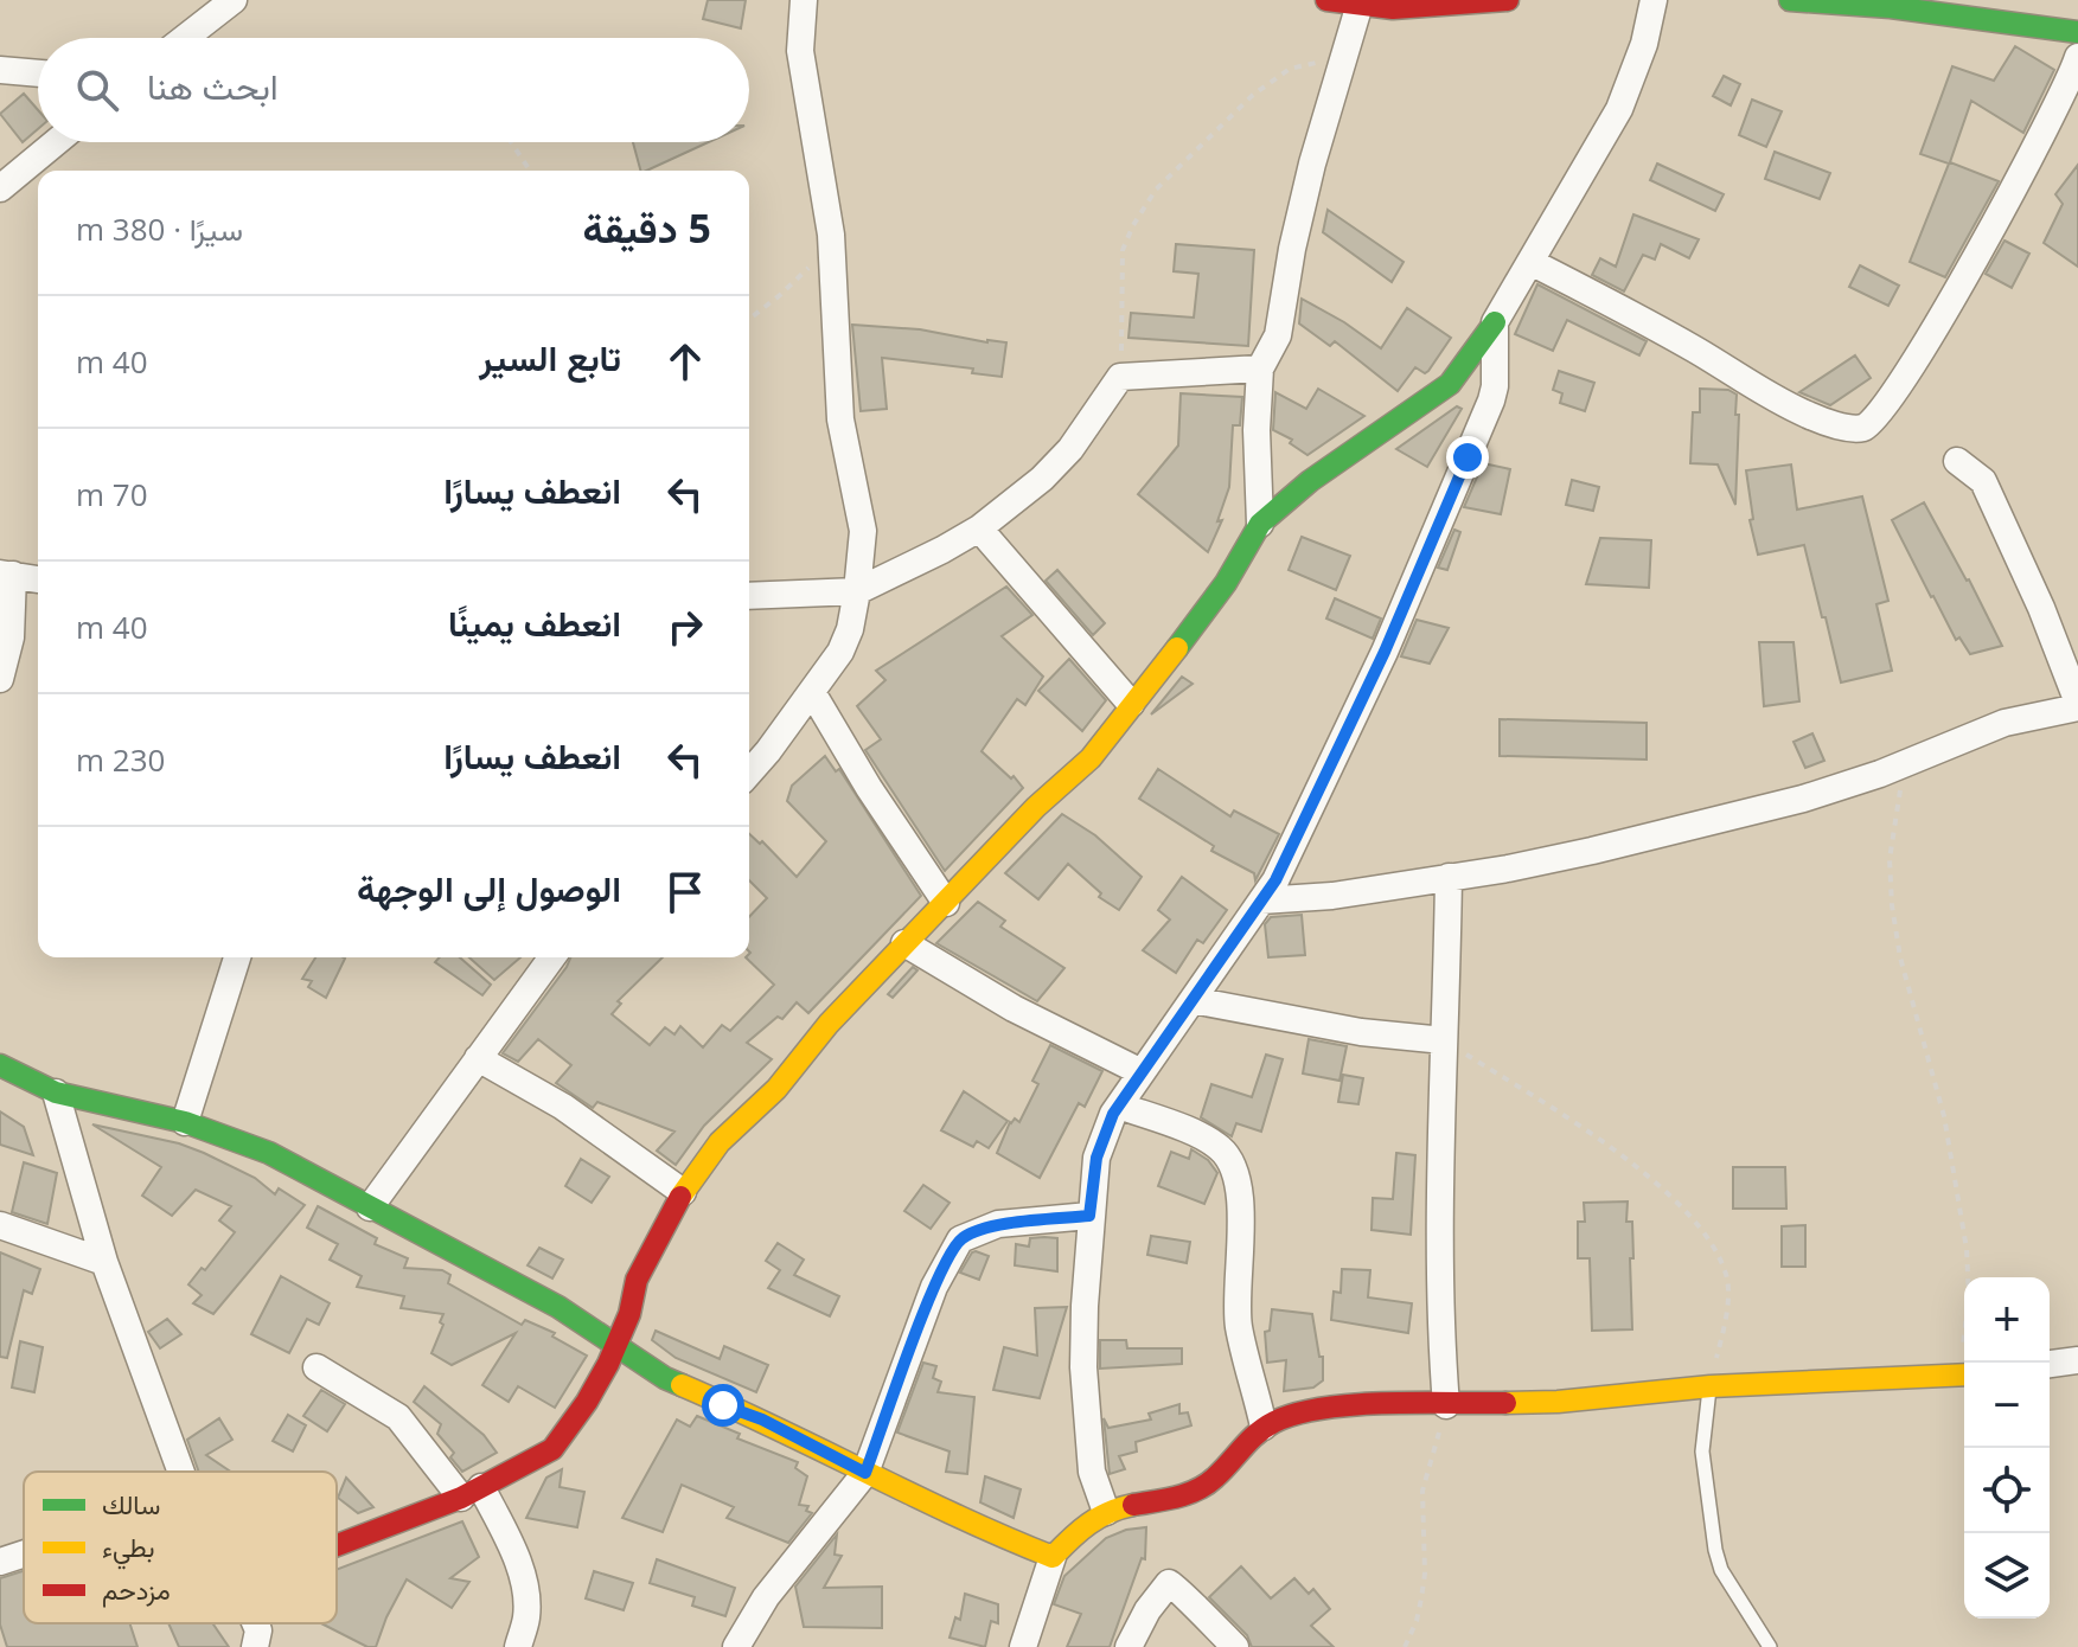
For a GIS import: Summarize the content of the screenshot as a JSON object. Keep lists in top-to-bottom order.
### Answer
{
  "legend": ["سالك", "بطيء", "مزدحم"],
  "page": {
    "search": "ابحث هنا",
    "heading": ["5 دقيقة", "سيرًا · 380 m"],
    "list": [
      ["تابع السير", "40 m"],
      ["انعطف يسارًا", "70 m"],
      ["انعطف يمينًا", "40 m"],
      ["انعطف يسارًا", "230 m"],
      "الوصول إلى الوجهة"
    ],
    "map_buttons": ["+", "−"]
  }
}
